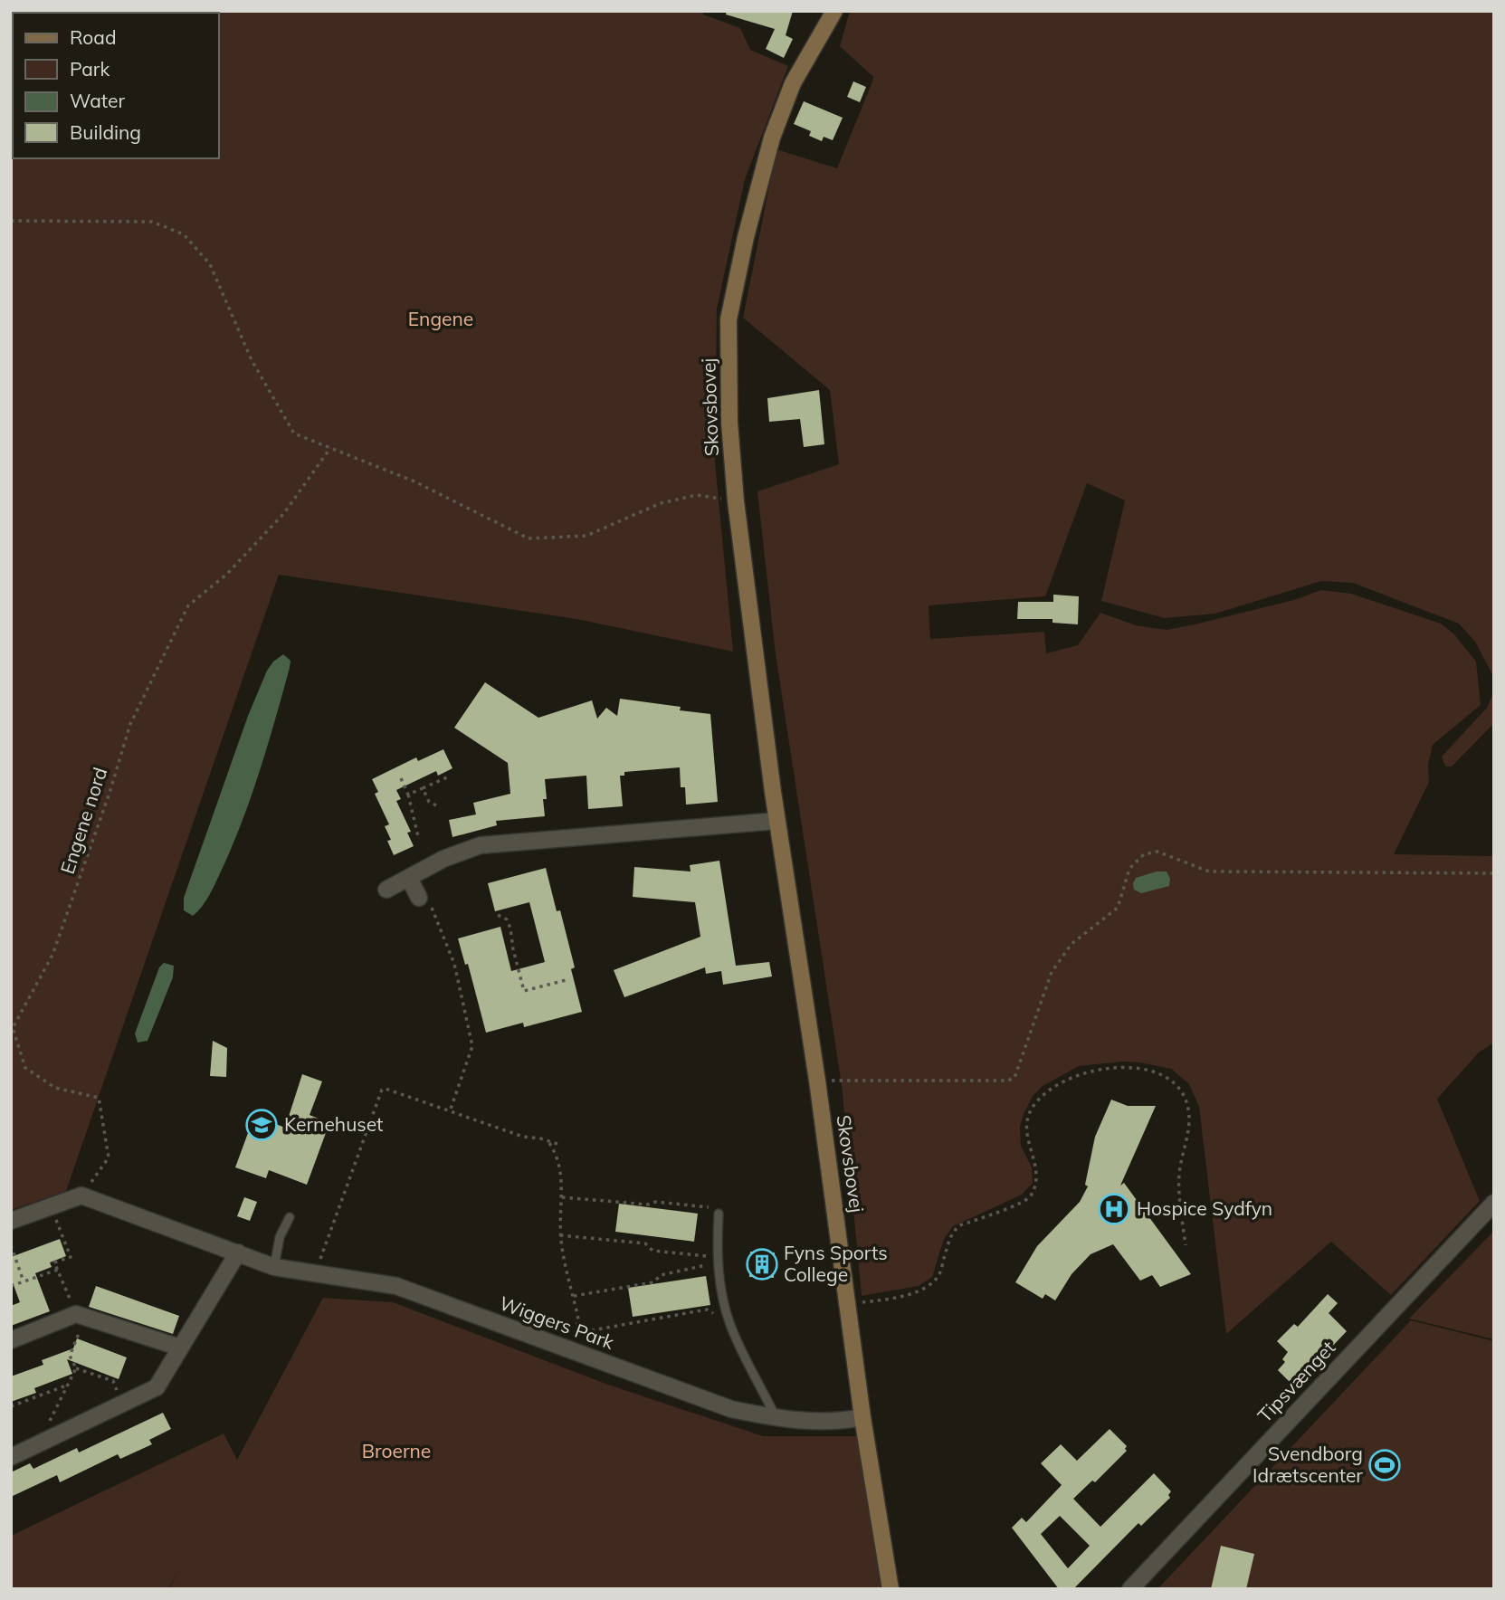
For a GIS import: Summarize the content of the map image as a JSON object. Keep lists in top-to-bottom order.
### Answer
{
  "streets": {
    "street": ["Skovsbovej", "Wiggers Park", "Tipsvænget"],
    "path": ["Engene nord"]
  },
  "crossings": [
    ["Skovsbovej", "Wiggers Park"],
    ["Engene nord", "Wiggers Park"]
  ],
  "parks": ["Engene", "Broerne"],
  "places": {
    "school or university": ["Kernehuset"],
    "hospital": ["Hospice Sydfyn"],
    "building": ["Fyns Sports College"],
    "sports": ["Svendborg Idrætscenter"]
  },
  "legend": [
    "Road",
    "Park",
    "Water",
    "Building"
  ]
}
